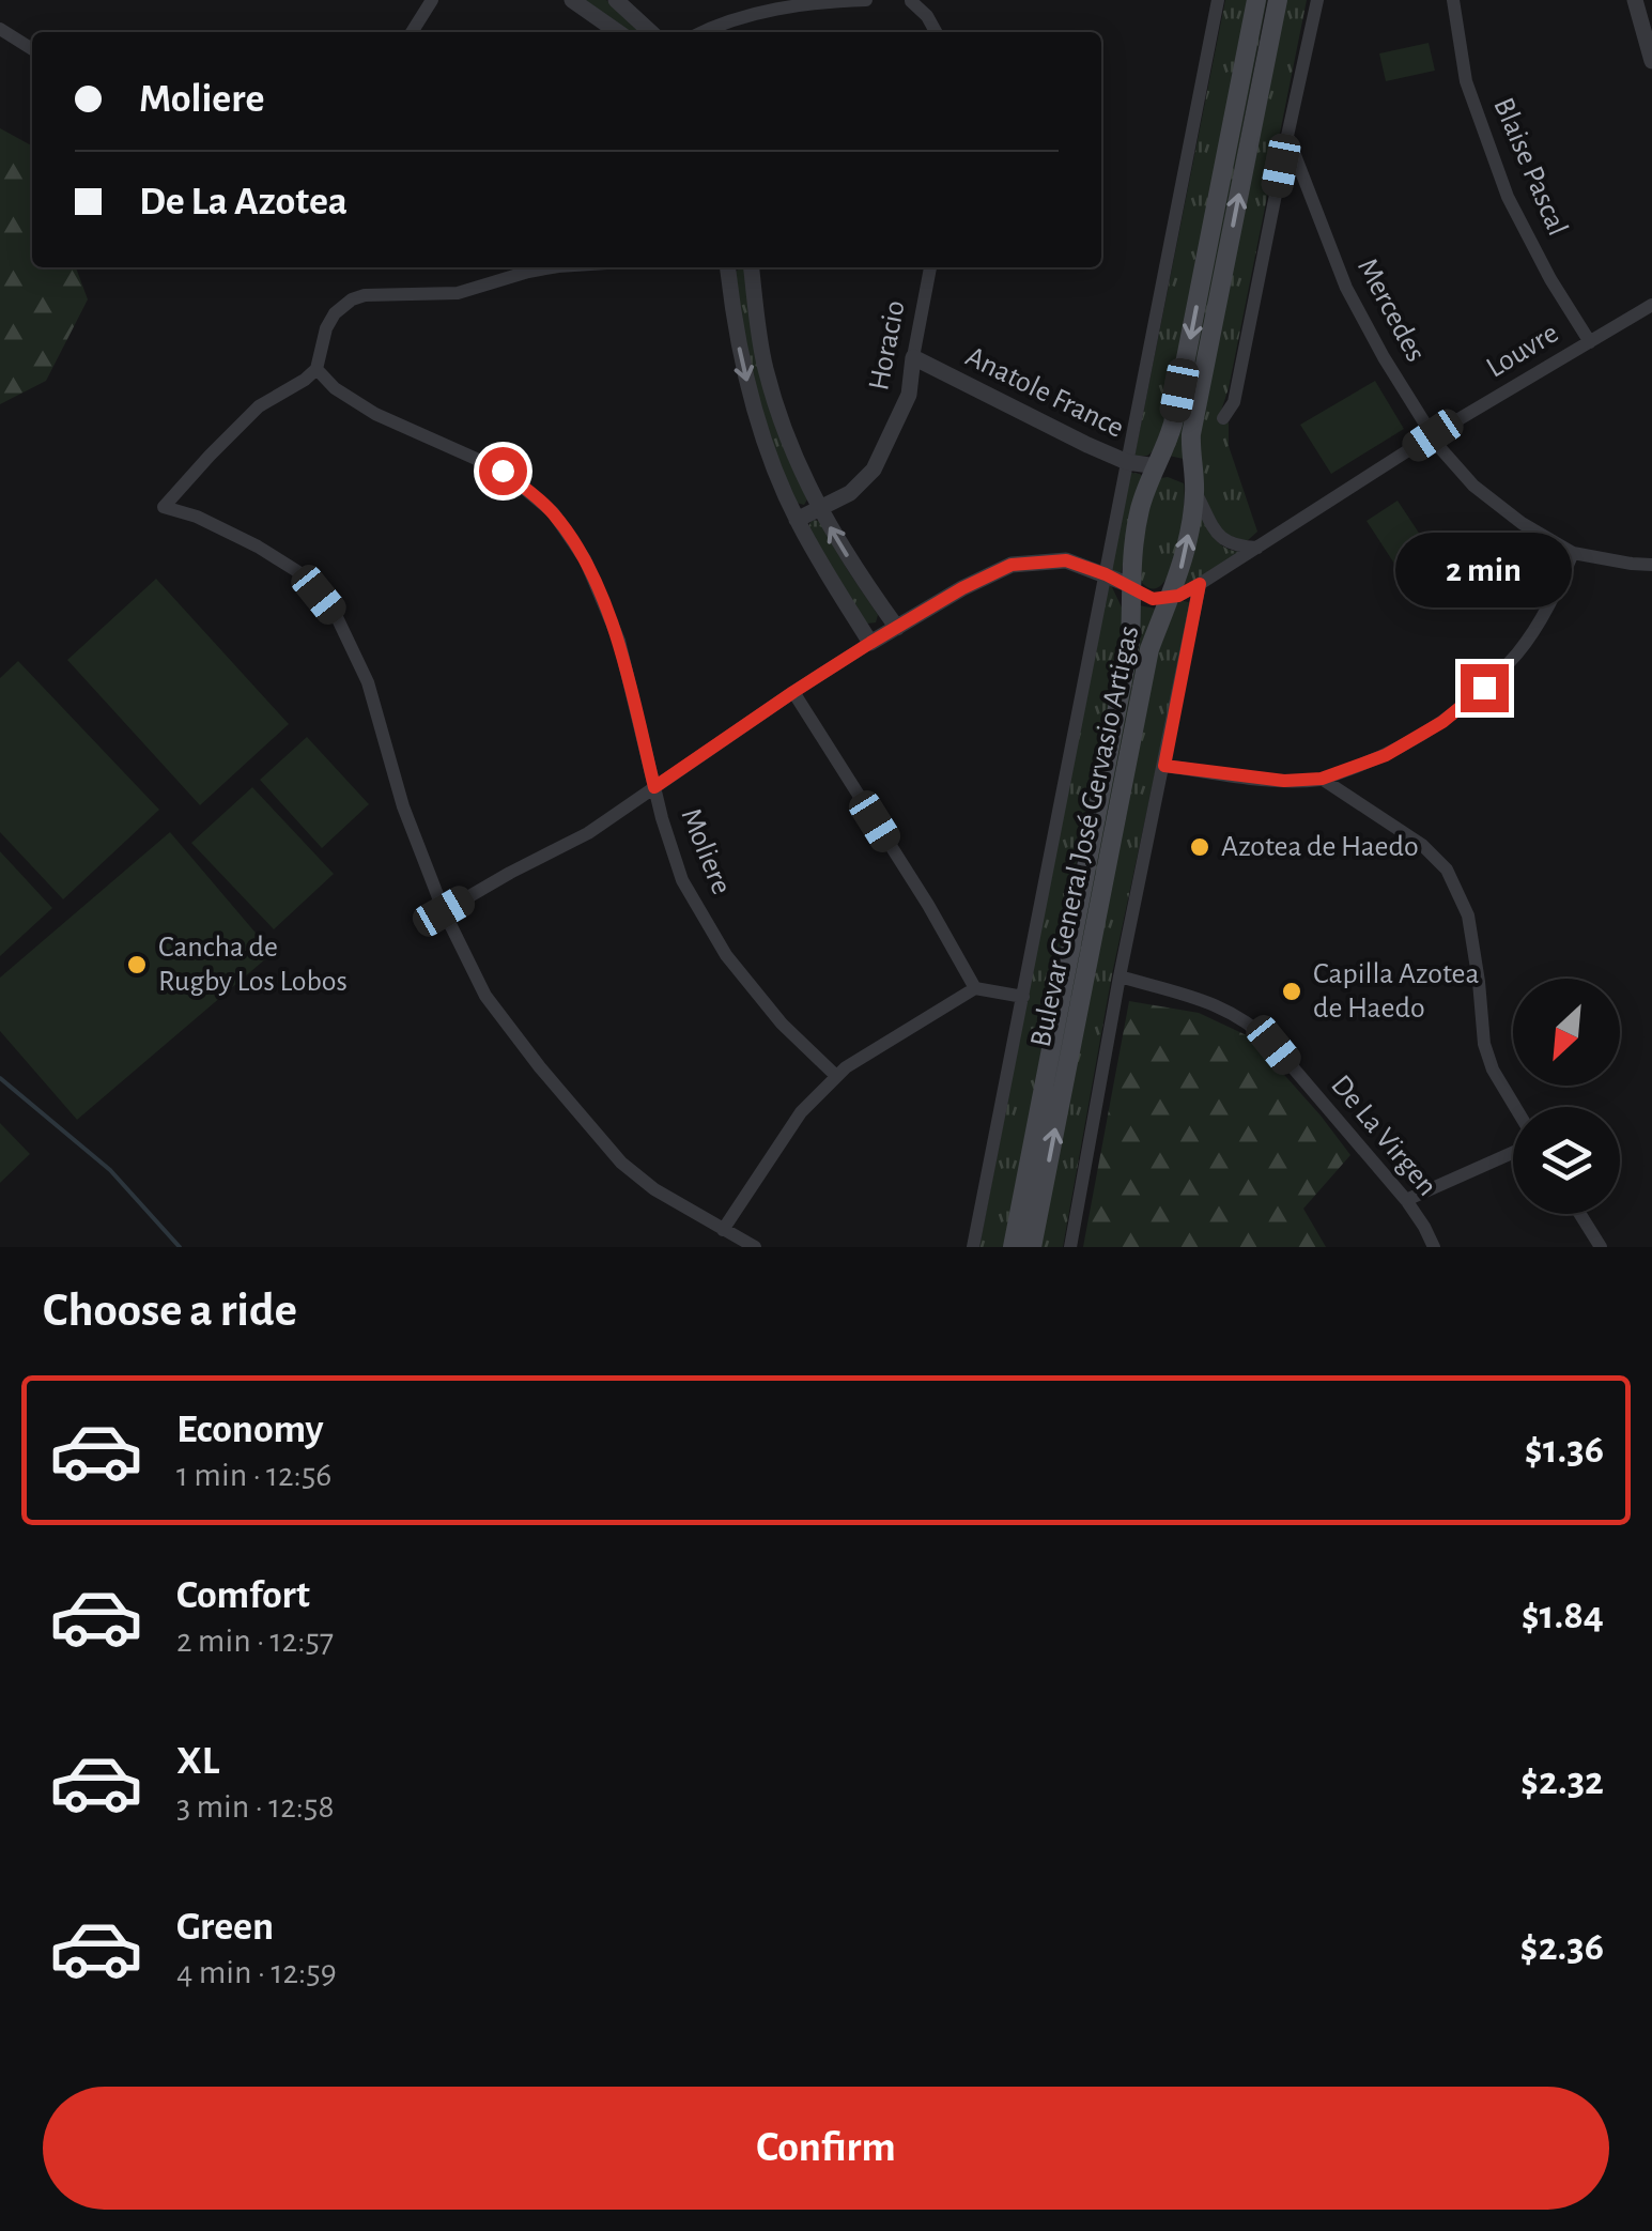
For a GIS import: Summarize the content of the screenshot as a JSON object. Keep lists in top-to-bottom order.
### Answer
{
  "streets": {
    "main road": ["Bulevar General José Gervasio Artigas"],
    "street": [
      "Blaise Pascal",
      "Mercedes",
      "Horacio",
      "Louvre",
      "Anatole France",
      "Moliere",
      "De La Virgen"
    ]
  },
  "crossings": [
    ["Blaise Pascal", "Louvre"],
    ["Mercedes", "Louvre"],
    ["Horacio", "Anatole France"],
    ["Louvre", "Bulevar General José Gervasio Artigas"],
    ["Anatole France", "Bulevar General José Gervasio Artigas"],
    ["Bulevar General José Gervasio Artigas", "De La Virgen"]
  ],
  "places": ["Azotea de Haedo", "Cancha de Rugby Los Lobos", "Capilla Azotea de Haedo"],
  "north": "bottom left",
  "page": {
    "banner": ["Moliere", "De La Azotea"],
    "bubble": "2 min",
    "heading": "Choose a ride",
    "list": [
      {
        "name": "Economy",
        "note": "1 min · 12:56",
        "value": "$1.36"
      },
      {
        "name": "Comfort",
        "note": "2 min · 12:57",
        "value": "$1.84"
      },
      {
        "name": "XL",
        "note": "3 min · 12:58",
        "value": "$2.32"
      },
      {
        "name": "Green",
        "note": "4 min · 12:59",
        "value": "$2.36"
      }
    ],
    "buttons": "Confirm"
  }
}
